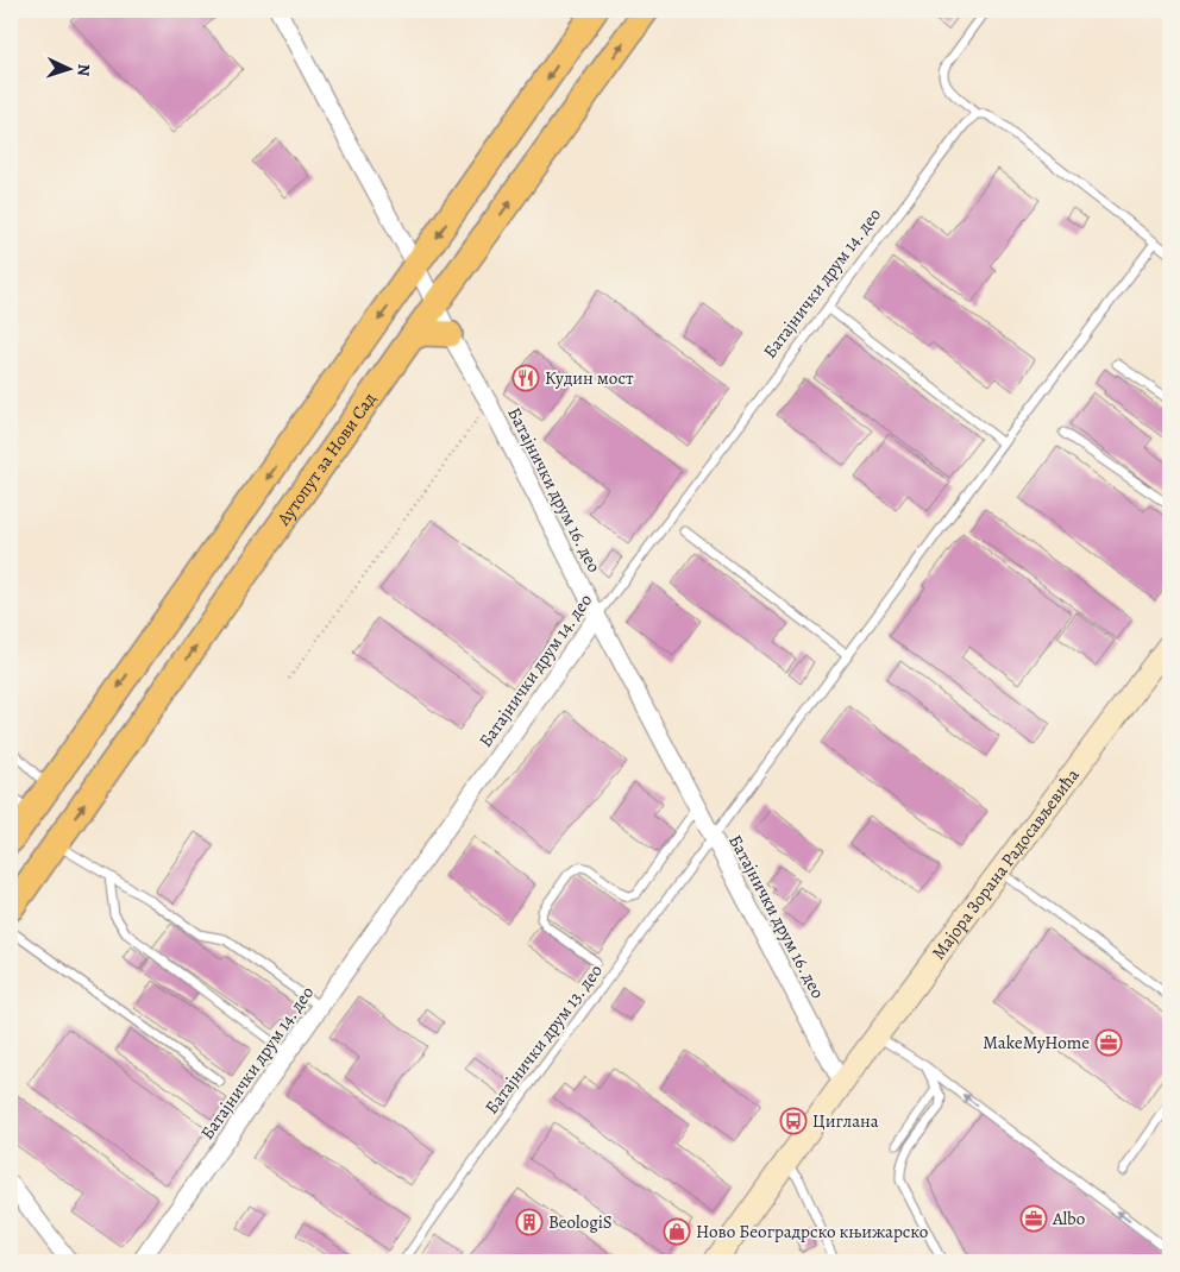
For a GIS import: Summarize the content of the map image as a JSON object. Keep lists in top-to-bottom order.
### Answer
{
  "streets": {
    "main road": ["Аутопут за Нови Сад", "Мајора Зорана Радосављевића"],
    "street": ["Батајнички друм 14. део", "Батајнички друм 16. део"],
    "lane": ["Батајнички друм 13. део"]
  },
  "crossings": [
    ["Батајнички друм 14. део", "Батајнички друм 16. део"],
    ["Аутопут за Нови Сад", "Батајнички друм 16. део"],
    ["Батајнички друм 16. део", "Мајора Зорана Радосављевића"],
    ["Батајнички друм 16. део", "Батајнички друм 13. део"]
  ],
  "places": {
    "restaurant": ["Кудин мост"],
    "office": ["MakeMyHome", "Albo"],
    "bus stop": ["Циглана"],
    "building": ["BeologiS"],
    "shop": ["Ново Београдрско књижарско"]
  },
  "north": "right"
}
